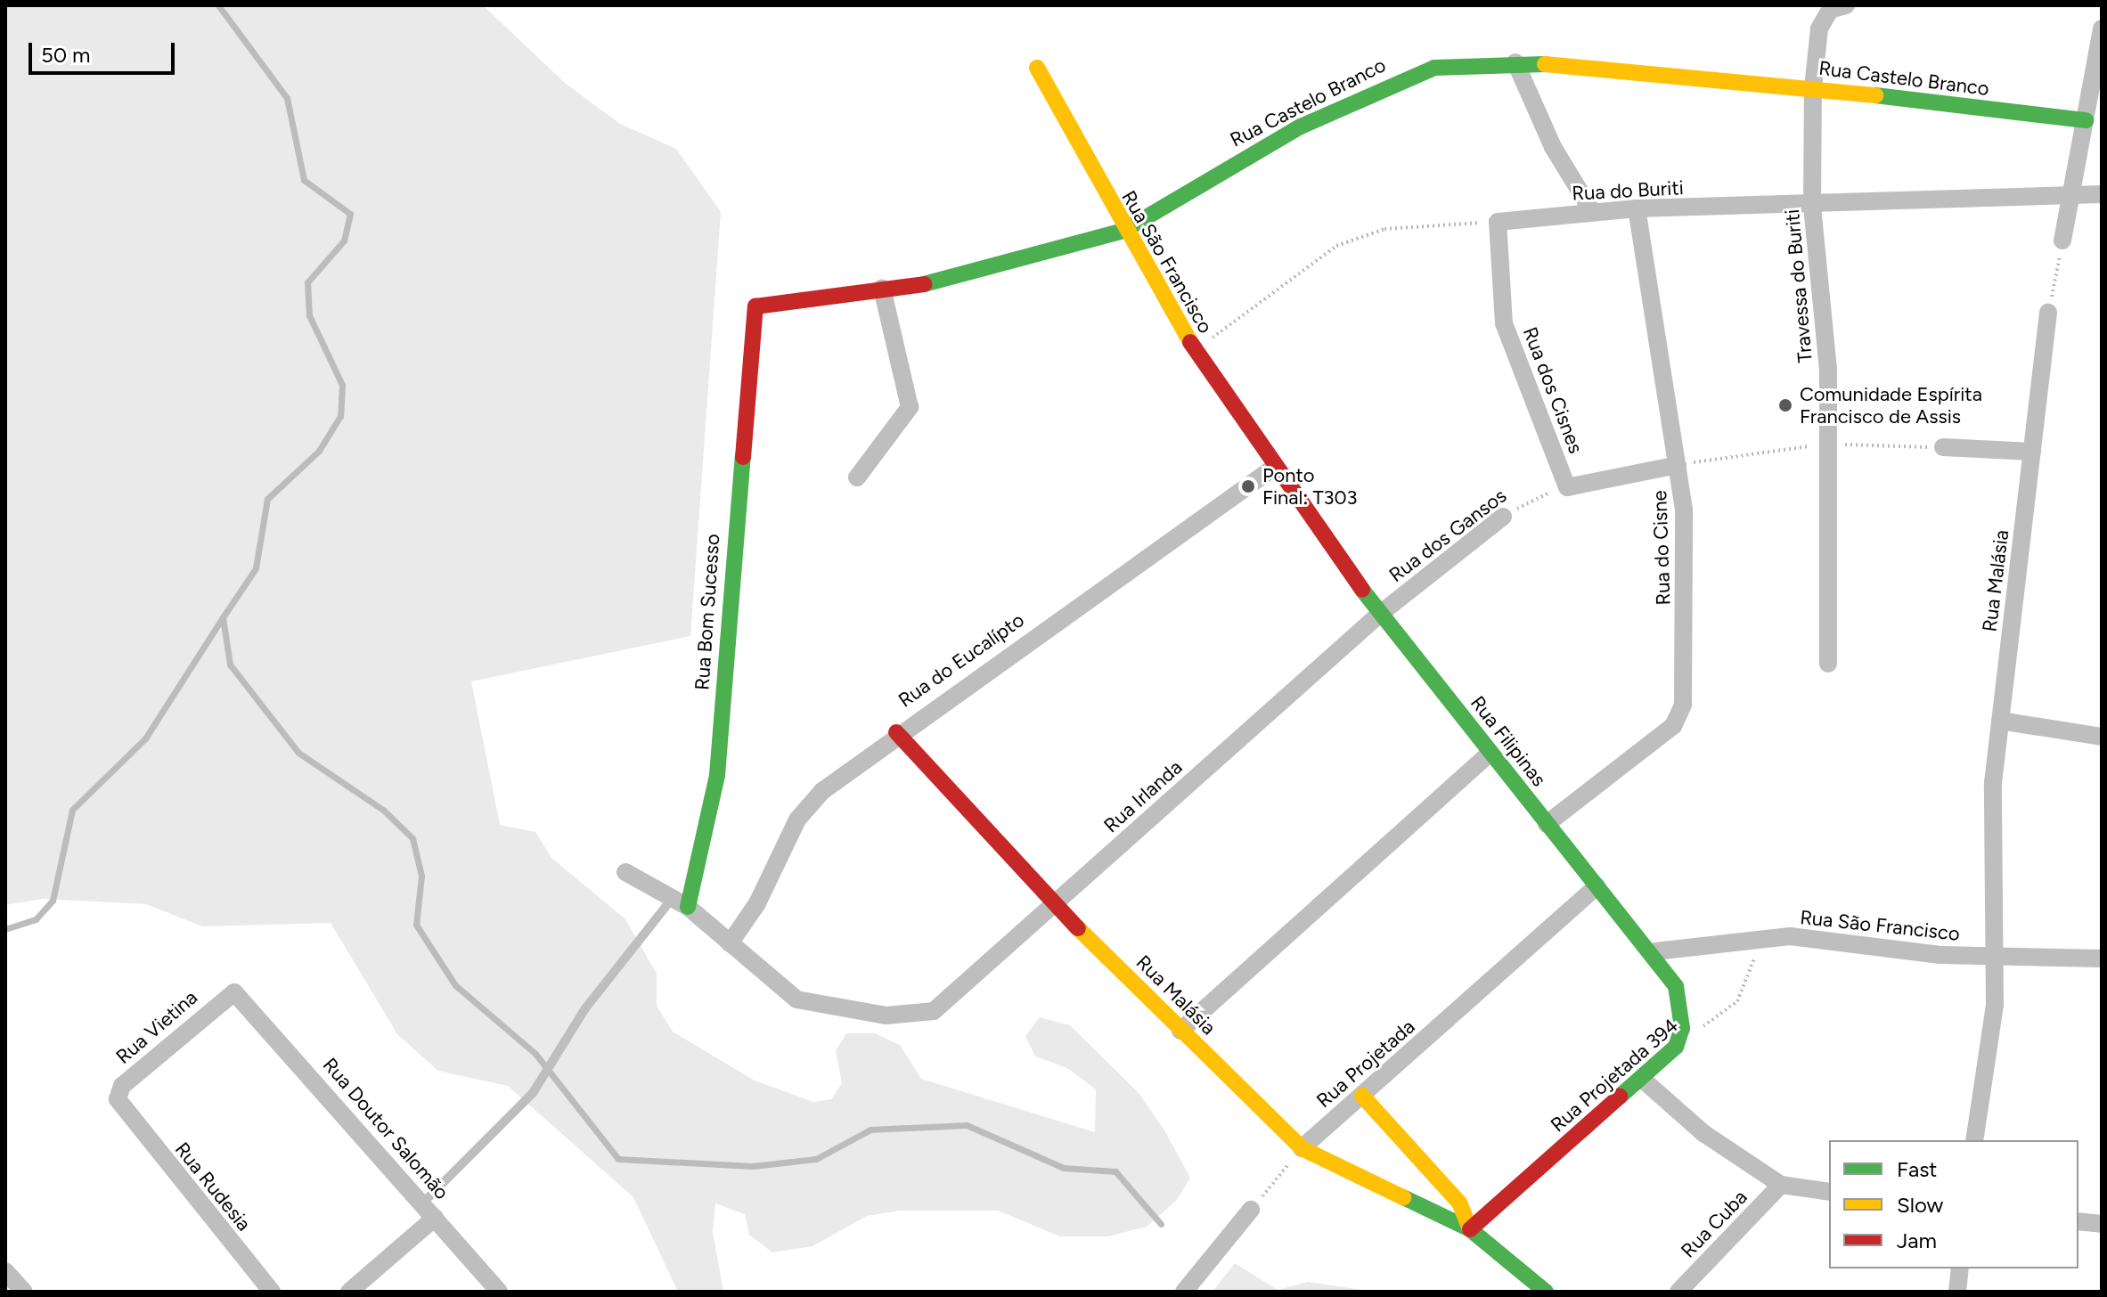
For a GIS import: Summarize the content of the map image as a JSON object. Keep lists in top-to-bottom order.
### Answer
{
  "streets": {
    "street": [
      "Rua Castelo Branco",
      "Rua do Buriti",
      "Rua São Francisco",
      "Travessa do Buriti",
      "Rua dos Cisnes",
      "Rua dos Gansos",
      "Rua do Cisne",
      "Rua Malásia",
      "Rua Bom Sucesso",
      "Rua do Eucalípto",
      "Rua Filipinas",
      "Rua Irlanda",
      "Rua Vietina",
      "Rua Projetada",
      "Rua Projetada 394",
      "Rua Doutor Salomão",
      "Rua Rudesia",
      "Rua Cuba"
    ]
  },
  "crossings": [
    ["Rua Castelo Branco", "Rua São Francisco"],
    ["Rua Castelo Branco", "Travessa do Buriti"],
    ["Rua Castelo Branco", "Rua Bom Sucesso"],
    ["Rua do Buriti", "Travessa do Buriti"],
    ["Rua do Buriti", "Rua dos Cisnes"],
    ["Rua do Buriti", "Rua do Cisne"],
    ["Rua São Francisco", "Rua Malásia"],
    ["Rua São Francisco", "Rua do Eucalípto"],
    ["Rua São Francisco", "Rua Filipinas"],
    ["Rua São Francisco", "Rua Projetada 394"],
    ["Rua dos Cisnes", "Rua do Cisne"],
    ["Rua dos Gansos", "Rua Filipinas"],
    ["Rua dos Gansos", "Rua Irlanda"],
    ["Rua do Cisne", "Rua Filipinas"],
    ["Rua Malásia", "Rua do Eucalípto"],
    ["Rua Malásia", "Rua Irlanda"],
    ["Rua Malásia", "Rua Projetada"],
    ["Rua Malásia", "Rua Projetada 394"],
    ["Rua do Eucalípto", "Rua Filipinas"],
    ["Rua do Eucalípto", "Rua Irlanda"],
    ["Rua Filipinas", "Rua Irlanda"],
    ["Rua Filipinas", "Rua Projetada"],
    ["Rua Filipinas", "Rua Projetada 394"],
    ["Rua Vietina", "Rua Doutor Salomão"],
    ["Rua Vietina", "Rua Rudesia"]
  ],
  "places": ["Comunidade Espírita Francisco de Assis", "Ponto Final: T303"],
  "legend": ["Fast", "Slow", "Jam"],
  "scale_bar": "50 m"
}
